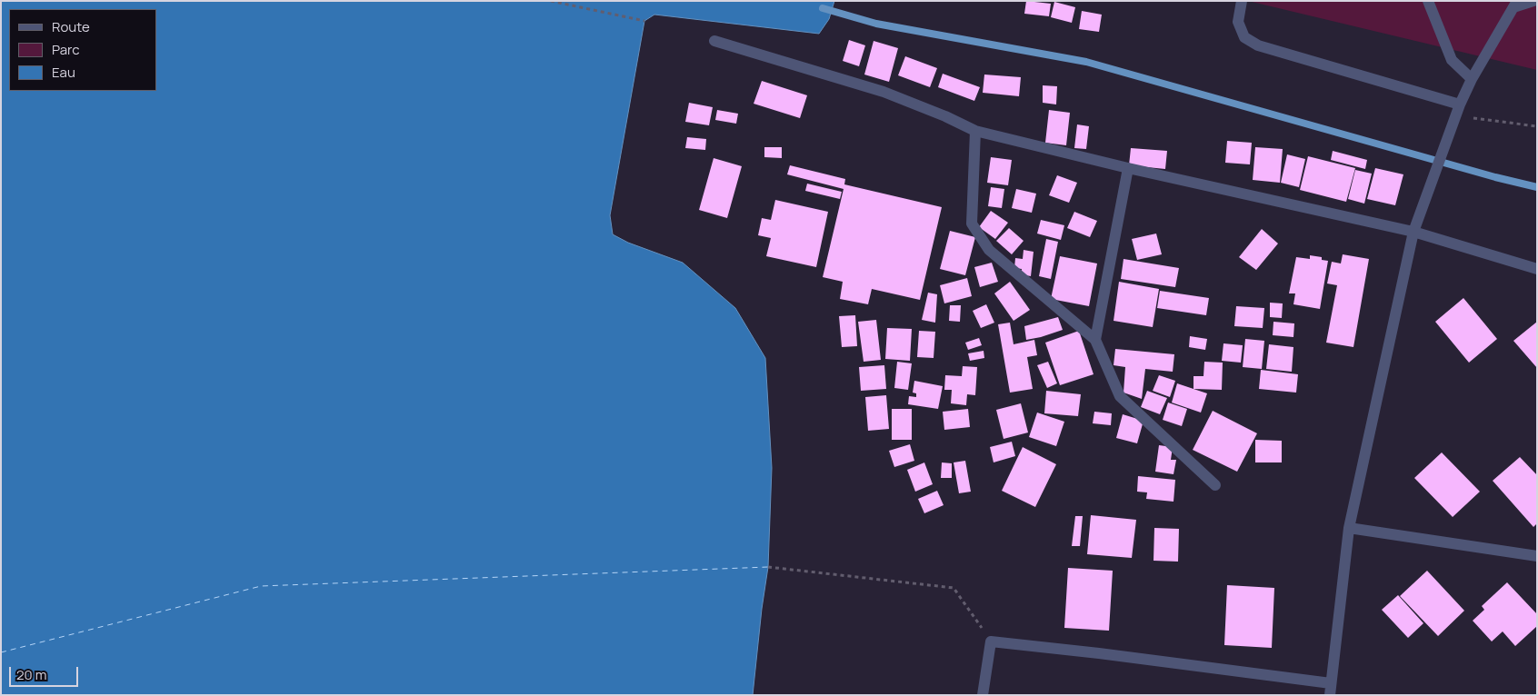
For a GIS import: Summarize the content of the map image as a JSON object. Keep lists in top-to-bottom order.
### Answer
{
  "legend": ["Route", "Parc", "Eau"],
  "scale_bar": "20 m"
}
